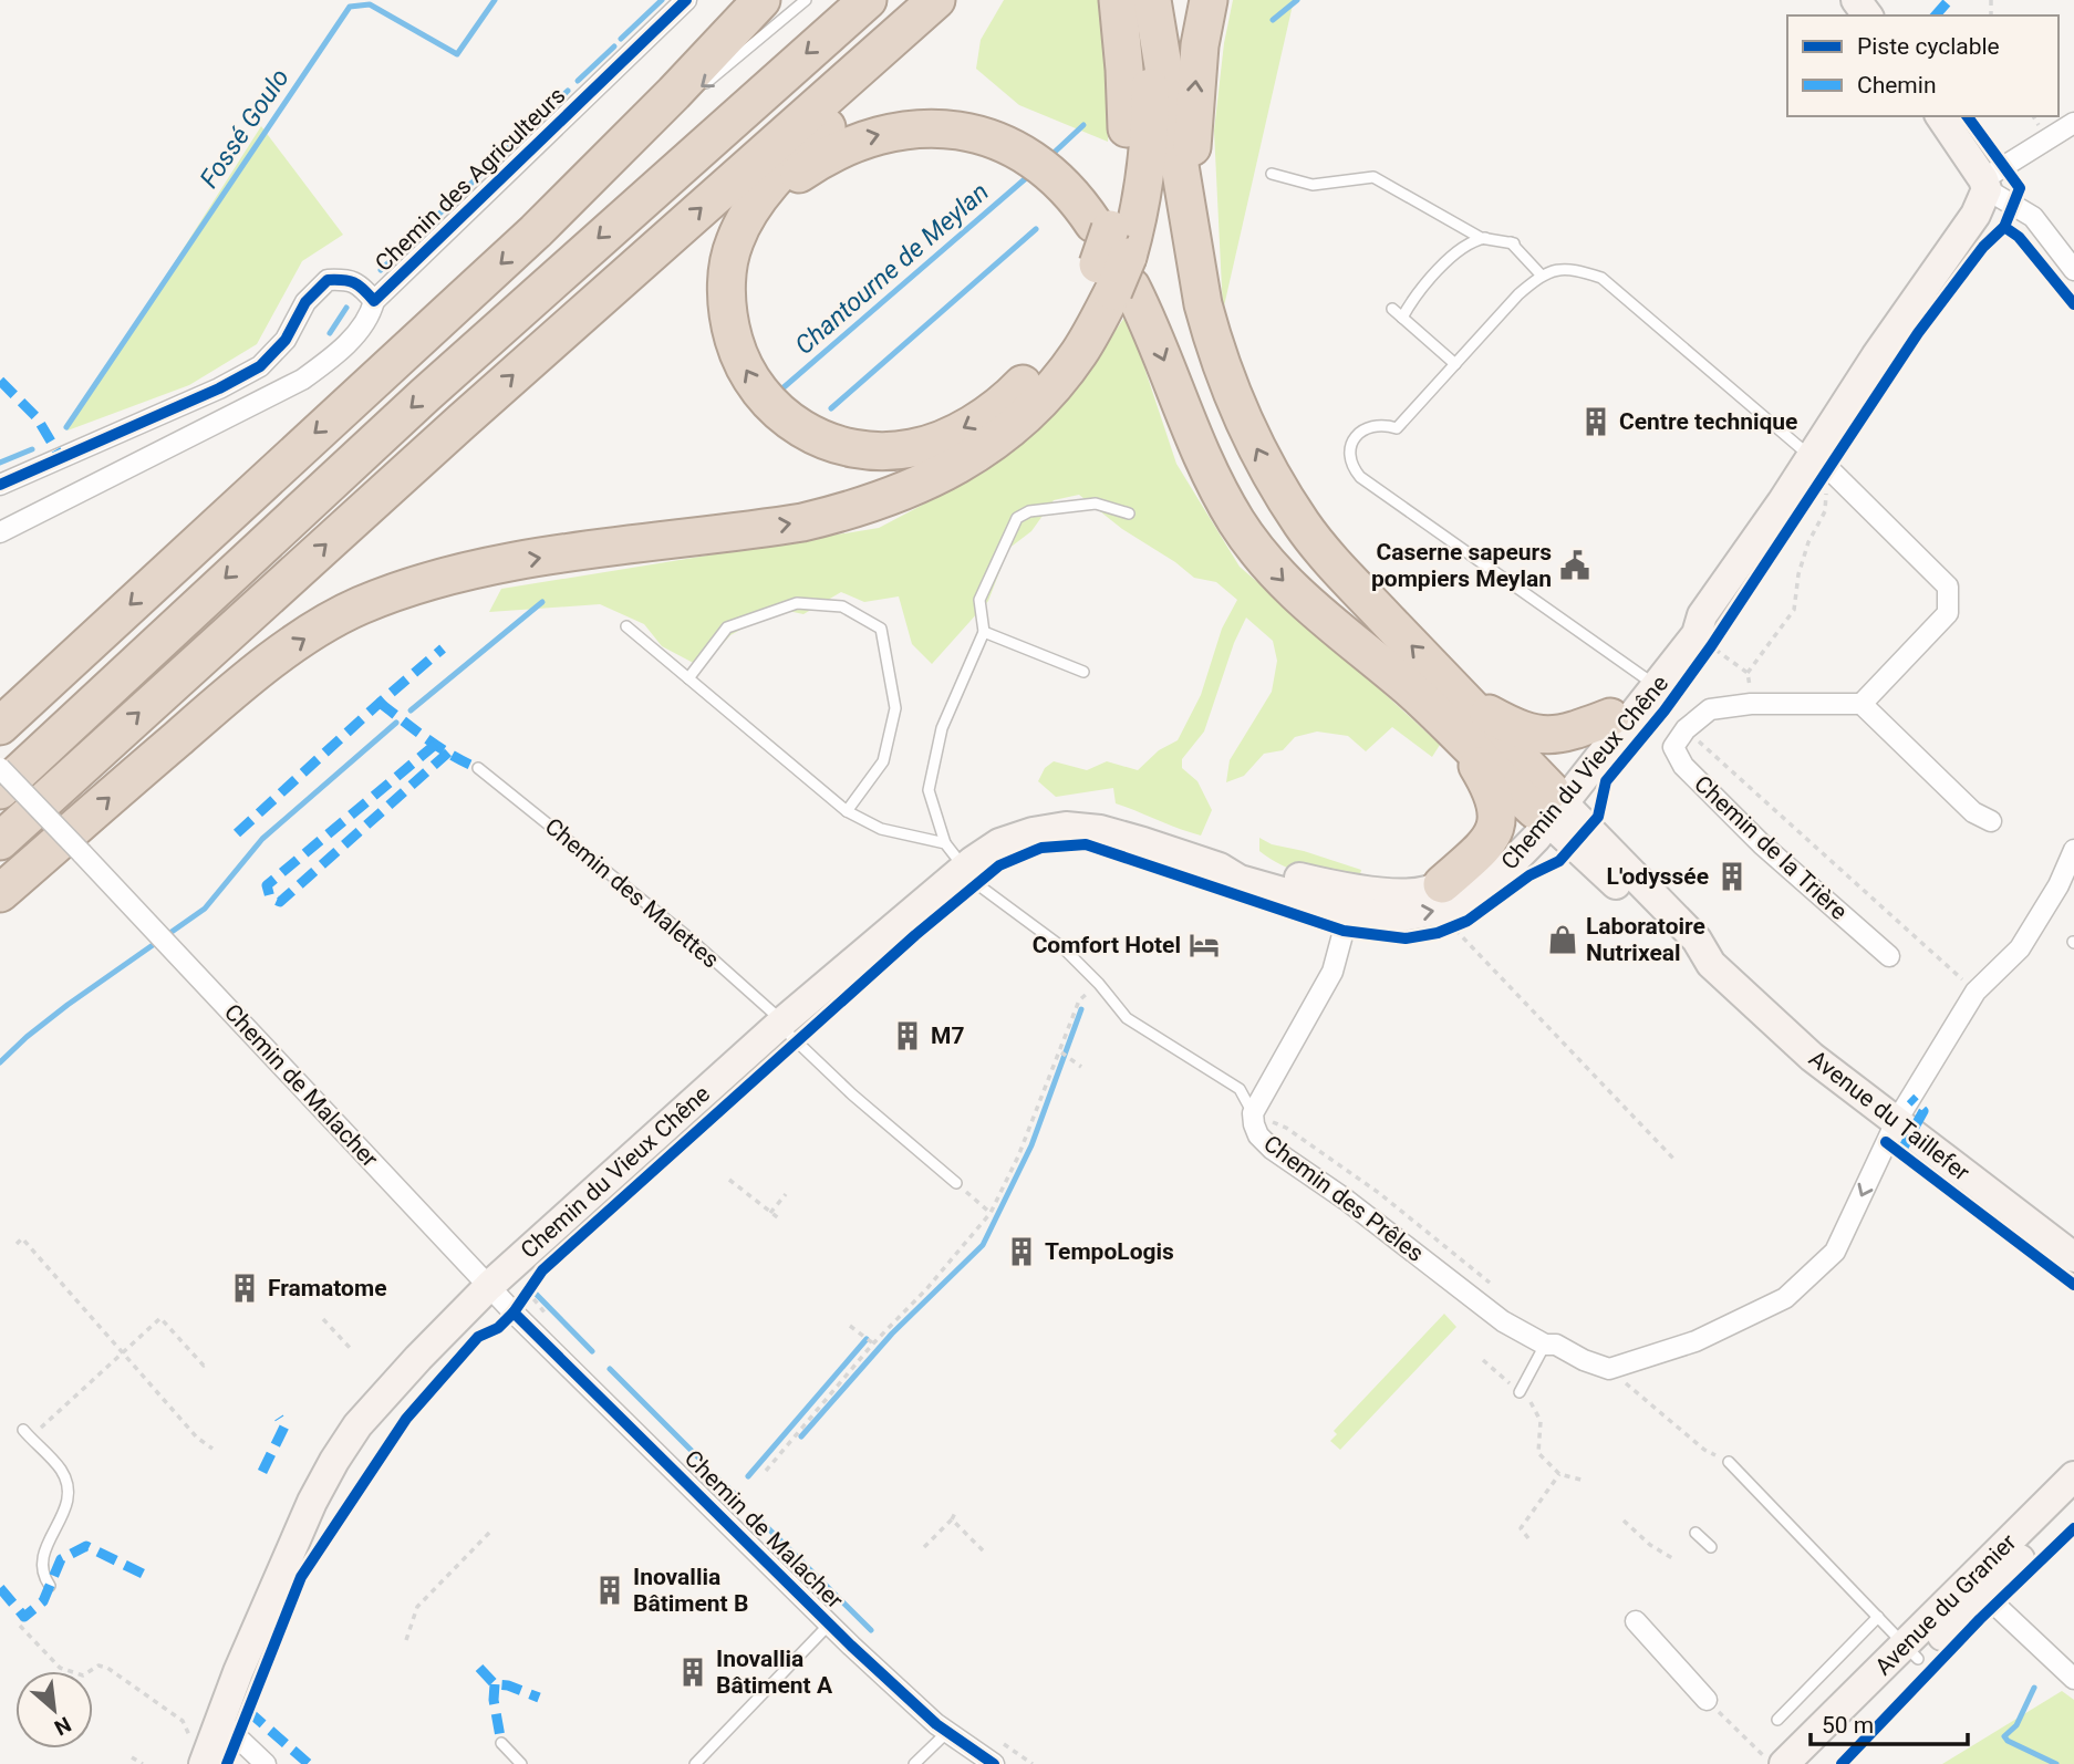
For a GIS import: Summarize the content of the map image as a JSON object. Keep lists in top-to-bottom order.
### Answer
{
  "streets": {
    "main road": ["Chemin du Vieux Chêne", "Avenue du Taillefer", "Avenue du Granier"],
    "street": [
      "Chemin des Agriculteurs",
      "Chemin de la Trière",
      "Chemin de Malacher",
      "Chemin des Prêles"
    ],
    "lane": ["Chemin des Malettes"]
  },
  "crossings": [
    ["Chemin du Vieux Chêne", "Chemin des Malettes"],
    ["Chemin du Vieux Chêne", "Chemin de Malacher"],
    ["Chemin du Vieux Chêne", "Avenue du Taillefer"],
    ["Chemin du Vieux Chêne", "Chemin des Prêles"]
  ],
  "water": ["Fossé Goulo", "Chantourne de Meylan"],
  "places": {
    "building": [
      "Centre technique",
      "L'odyssée",
      "M7",
      "TempoLogis",
      "Framatome",
      "Inovallia Bâtiment B",
      "Inovallia Bâtiment A"
    ],
    "public building": ["Caserne sapeurs pompiers Meylan"],
    "shop": ["Laboratoire Nutrixeal"],
    "hotel": ["Comfort Hotel"]
  },
  "legend": ["Piste cyclable", "Chemin"],
  "scale_bar": "50 m",
  "north": "bottom right"
}
